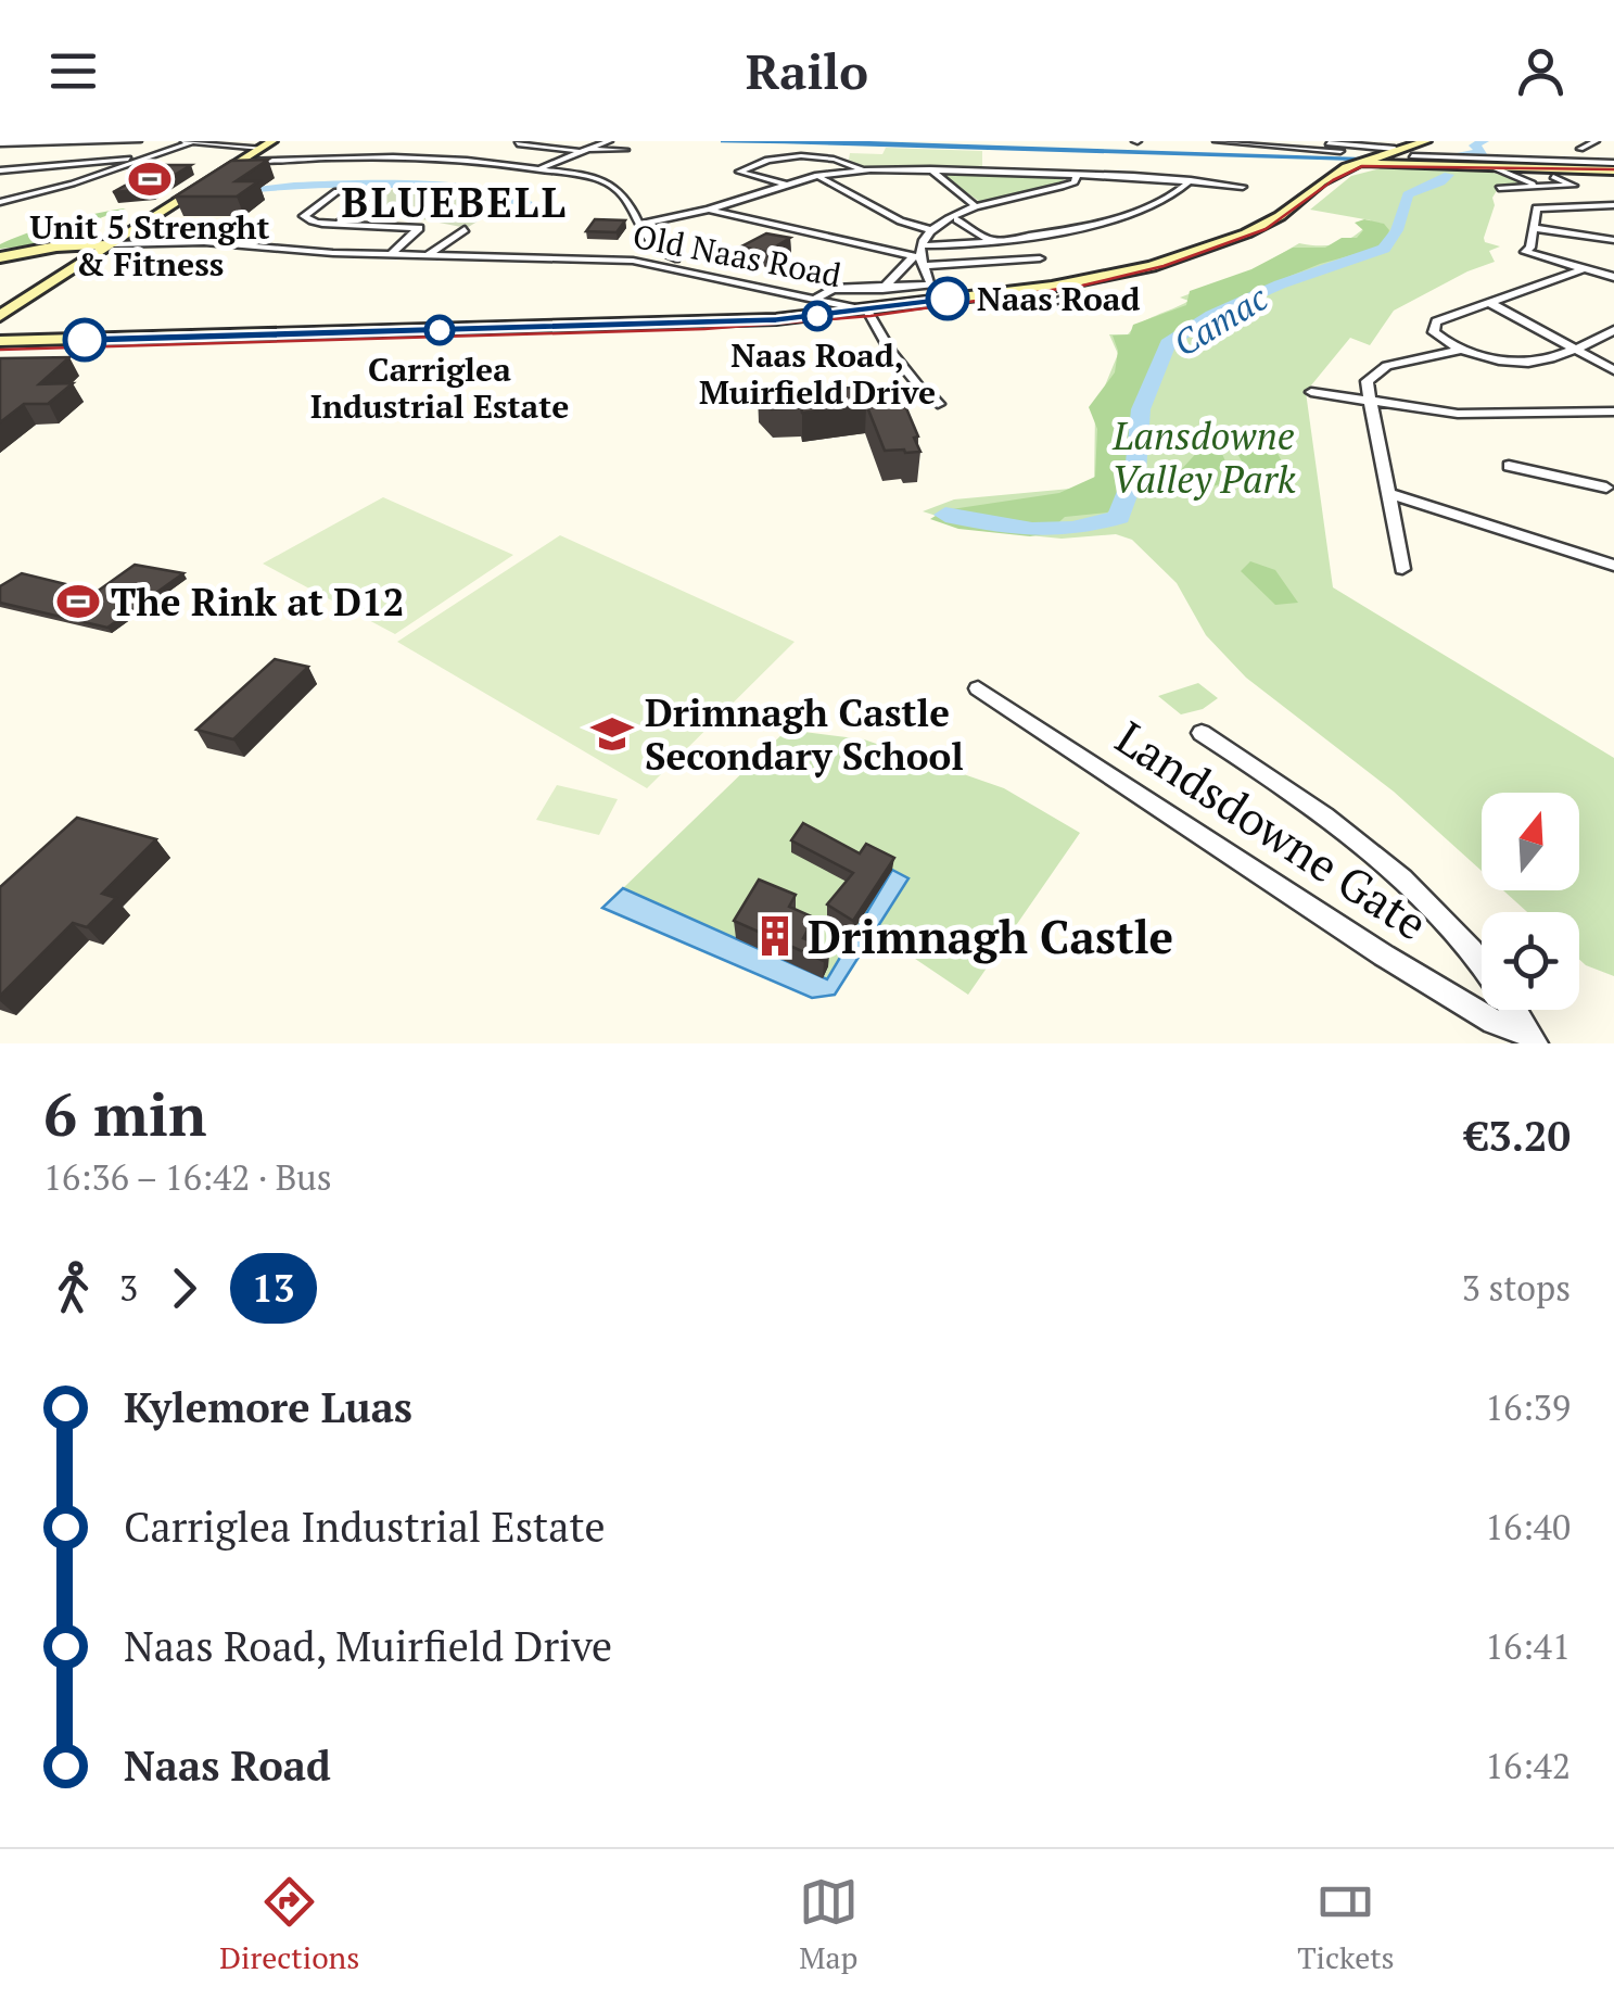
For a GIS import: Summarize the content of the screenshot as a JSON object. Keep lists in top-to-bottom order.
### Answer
{
  "streets": {
    "main road": ["Old Naas Road"],
    "street": ["Landsdowne Gate"]
  },
  "districts": ["BLUEBELL"],
  "water": ["Camac"],
  "parks": ["Lansdowne Valley Park"],
  "places": {
    "sports": ["Unit 5 Strenght & Fitness", "The Rink at D12"],
    "other": ["Naas Road", "Naas Road, Muirfield Drive", "Carriglea Industrial Estate"],
    "school or university": ["Drimnagh Castle Secondary School"],
    "building": ["Drimnagh Castle"]
  },
  "lines": ["bus line 13"],
  "north": "top",
  "page": {
    "header": "Railo",
    "heading": ["6 min", "16:36 – 16:42 · Bus", "€3.20"],
    "legs": ["3", "13", "3 stops"],
    "list": [
      {
        "name": "Kylemore Luas",
        "value": "16:39"
      },
      {
        "name": "Carriglea Industrial Estate",
        "value": "16:40"
      },
      {
        "name": "Naas Road, Muirfield Drive",
        "value": "16:41"
      },
      {
        "name": "Naas Road",
        "value": "16:42"
      }
    ],
    "tabs": ["Directions", "Map", "Tickets"]
  }
}
